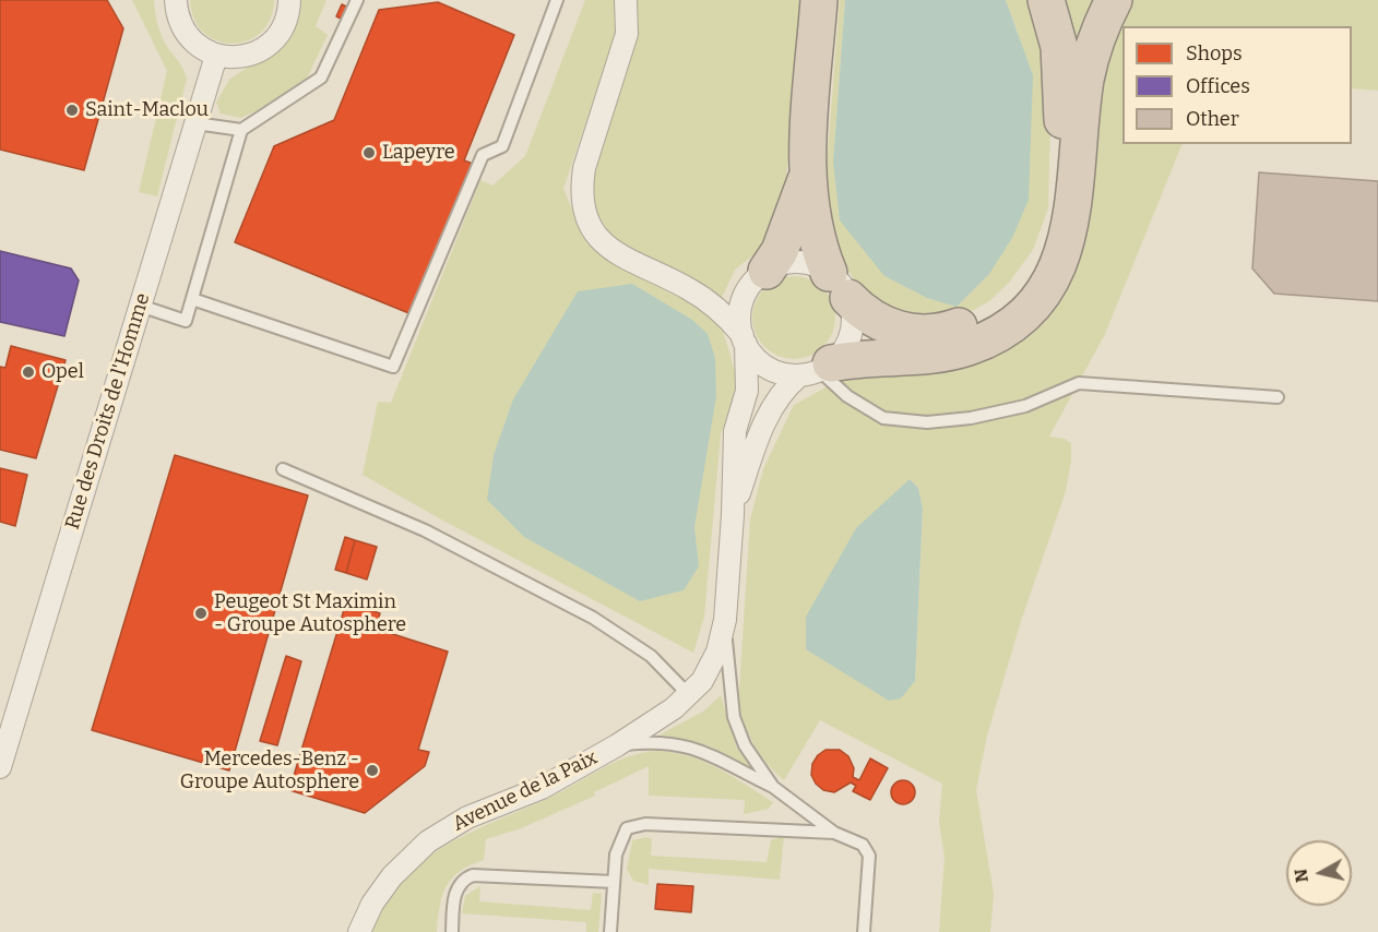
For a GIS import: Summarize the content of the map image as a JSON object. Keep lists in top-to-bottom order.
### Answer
{
  "streets": {
    "street": ["Rue des Droits de l'Homme", "Avenue de la Paix"]
  },
  "places": [
    "Saint-Maclou",
    "Lapeyre",
    "Opel",
    "Peugeot St Maximin - Groupe Autosphere",
    "Mercedes-Benz - Groupe Autosphere"
  ],
  "legend": ["Shops", "Offices", "Other"],
  "north": "left"
}
